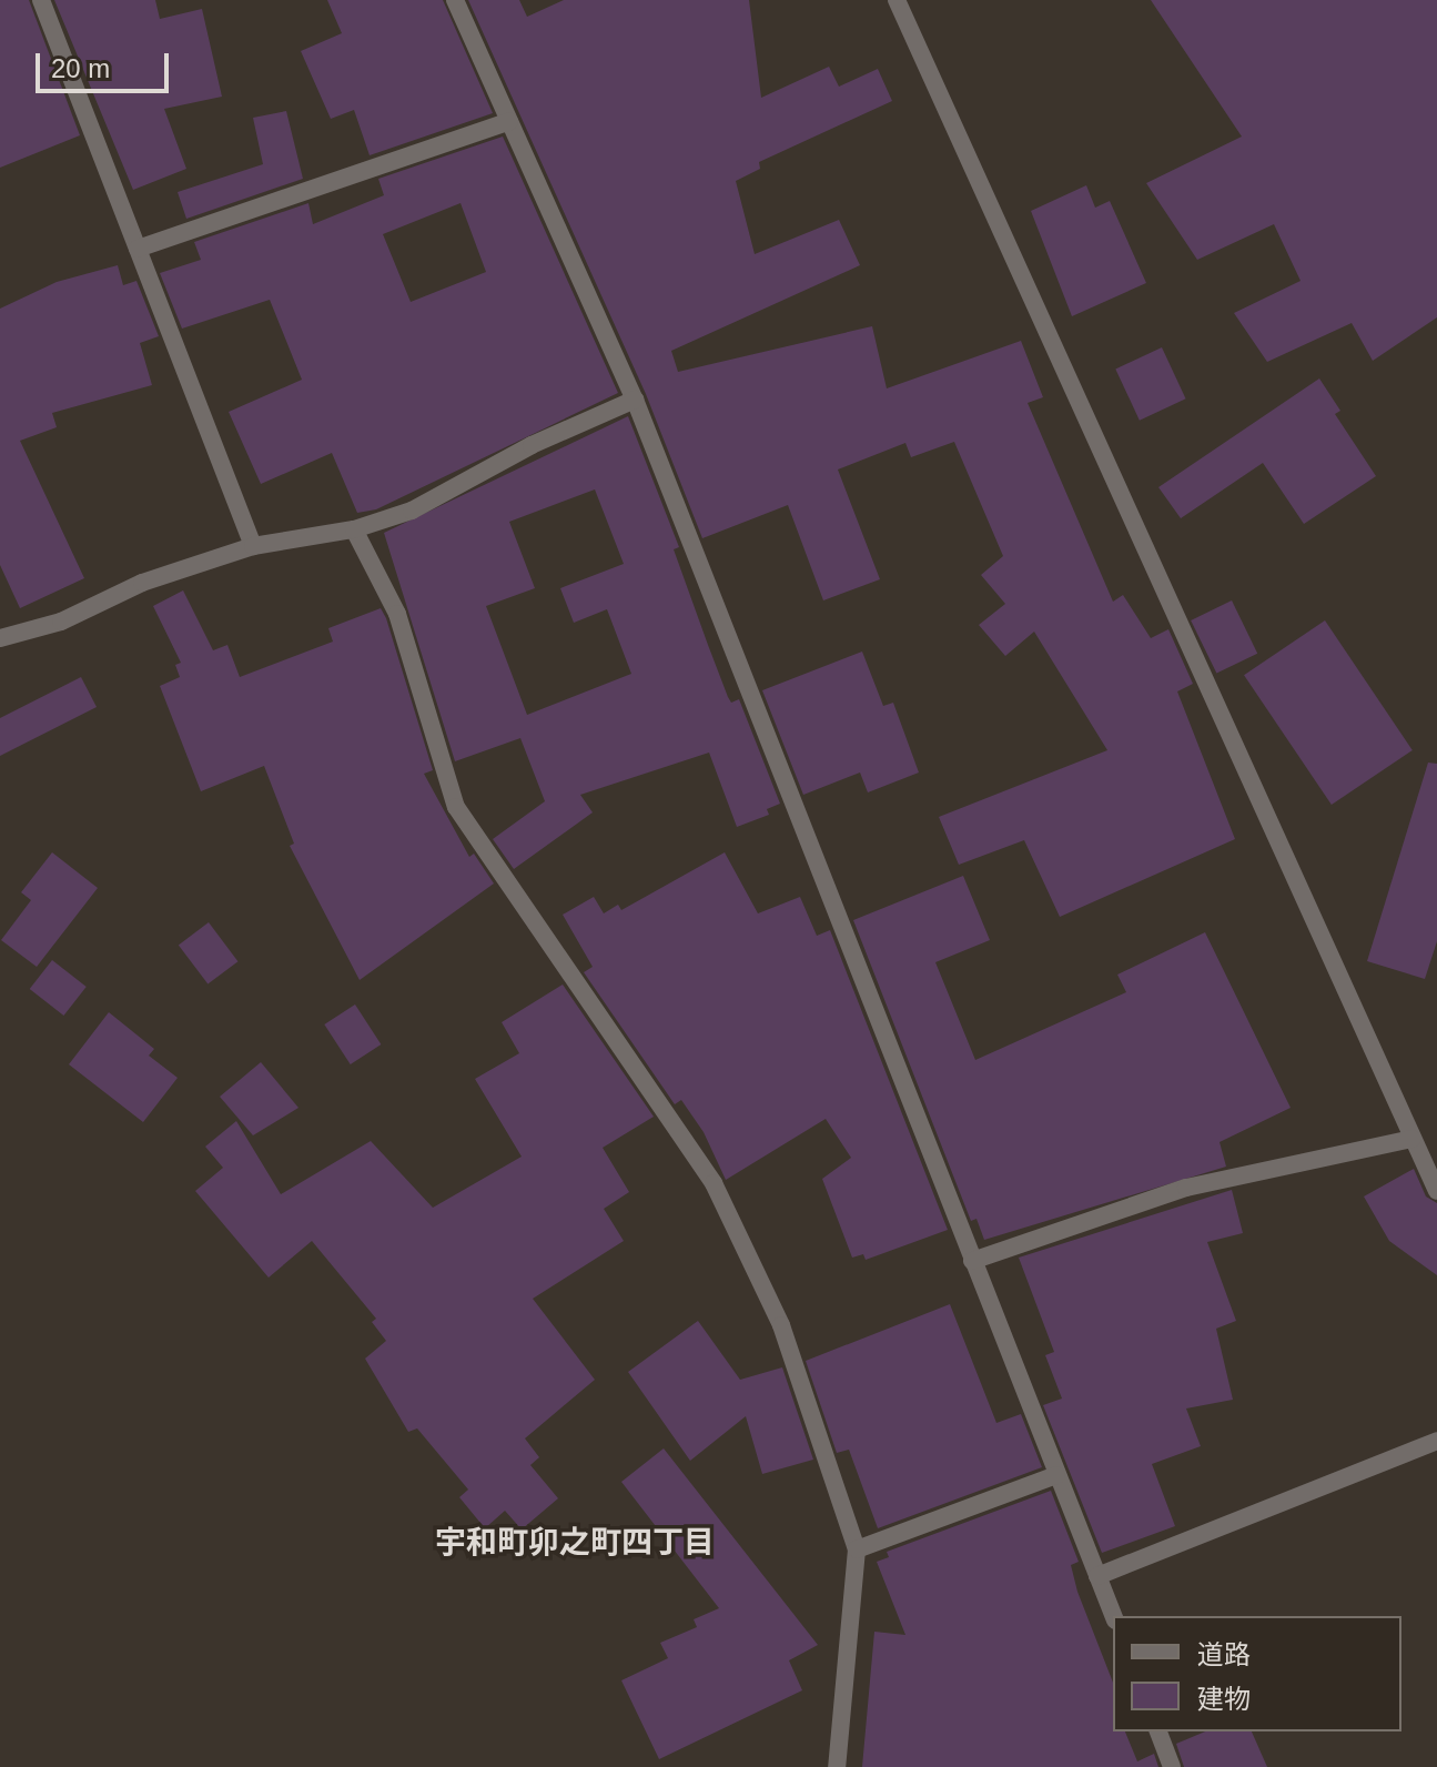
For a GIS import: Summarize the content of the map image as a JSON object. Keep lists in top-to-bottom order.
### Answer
{
  "districts": ["宇和町卯之町四丁目"],
  "legend": ["道路", "建物"],
  "scale_bar": "20 m"
}
